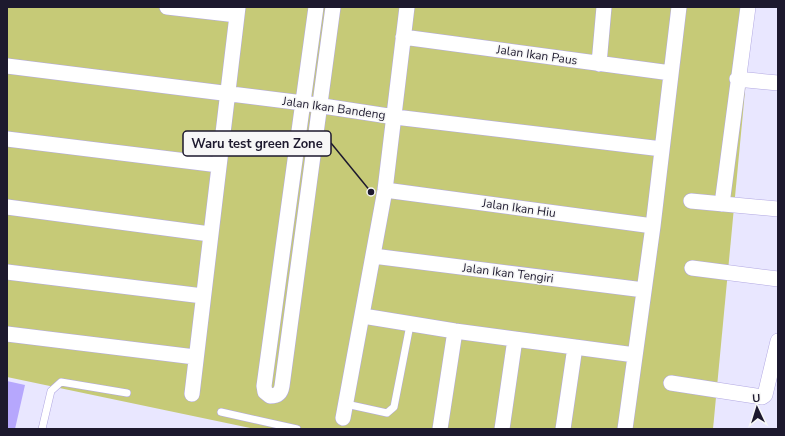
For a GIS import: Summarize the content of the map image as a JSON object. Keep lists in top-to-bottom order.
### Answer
{
  "streets": {
    "street": [
      "Jalan Ikan Paus",
      "Jalan Ikan Bandeng",
      "Jalan Ikan Hiu",
      "Jalan Ikan Tengiri"
    ]
  },
  "places": ["Waru test green Zone"],
  "north": "top"
}
